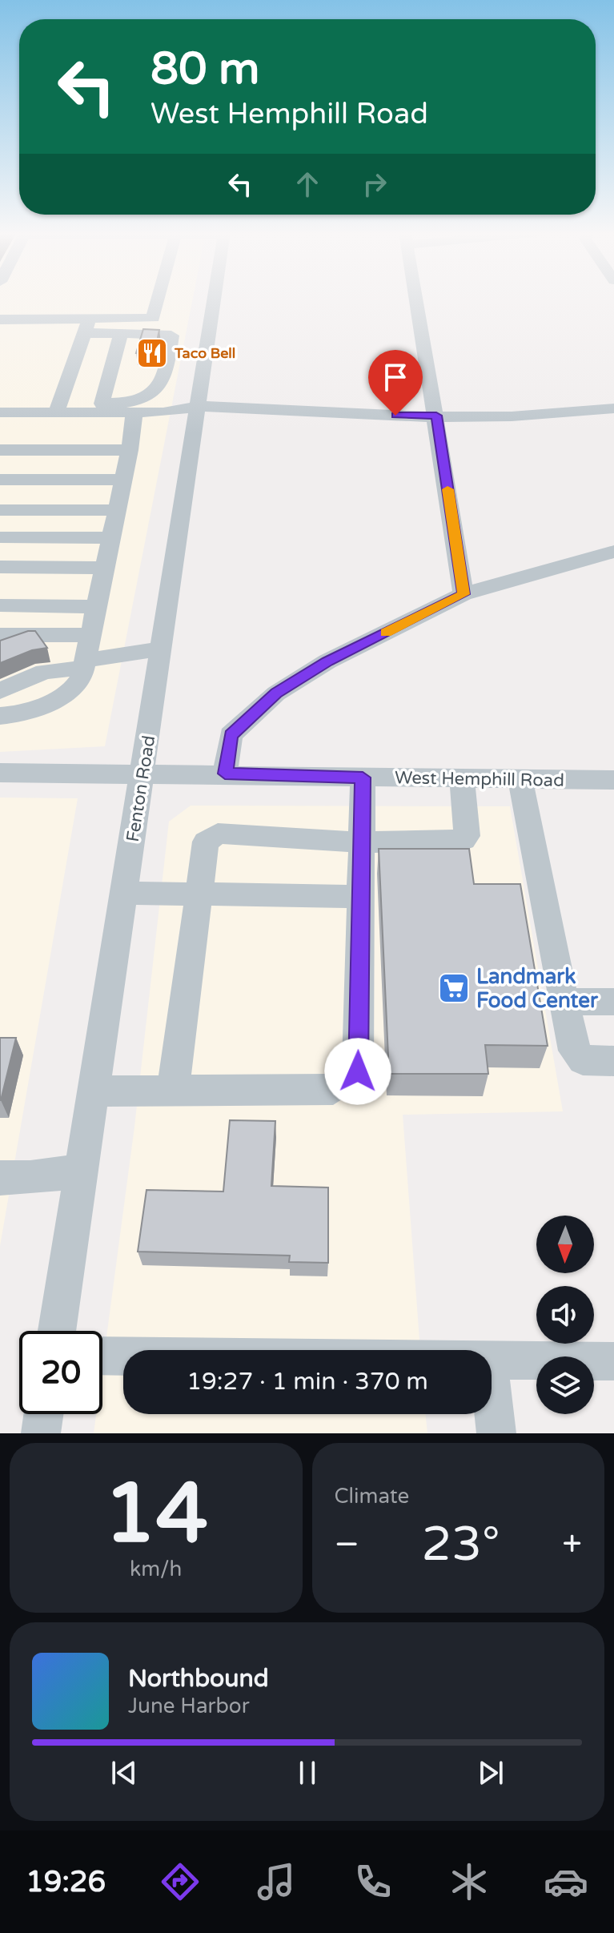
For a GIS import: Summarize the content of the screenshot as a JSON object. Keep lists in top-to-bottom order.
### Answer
{
  "streets": {
    "street": ["West Hemphill Road", "Fenton Road"]
  },
  "crossings": [
    ["West Hemphill Road", "Fenton Road"]
  ],
  "places": {
    "restaurant": ["Taco Bell"],
    "supermarket": ["Landmark Food Center"]
  },
  "north": "bottom",
  "page": {
    "turn": ["80 m", "West Hemphill Road"],
    "limit": "20",
    "trip": "19:27 · 1 min · 370 m",
    "tile": [
      ["14", "km/h"],
      "Climate"
    ],
    "heat": ["−", "23°", "+"],
    "song": ["Northbound", "June Harbor"],
    "tabs": "19:26"
  }
}
